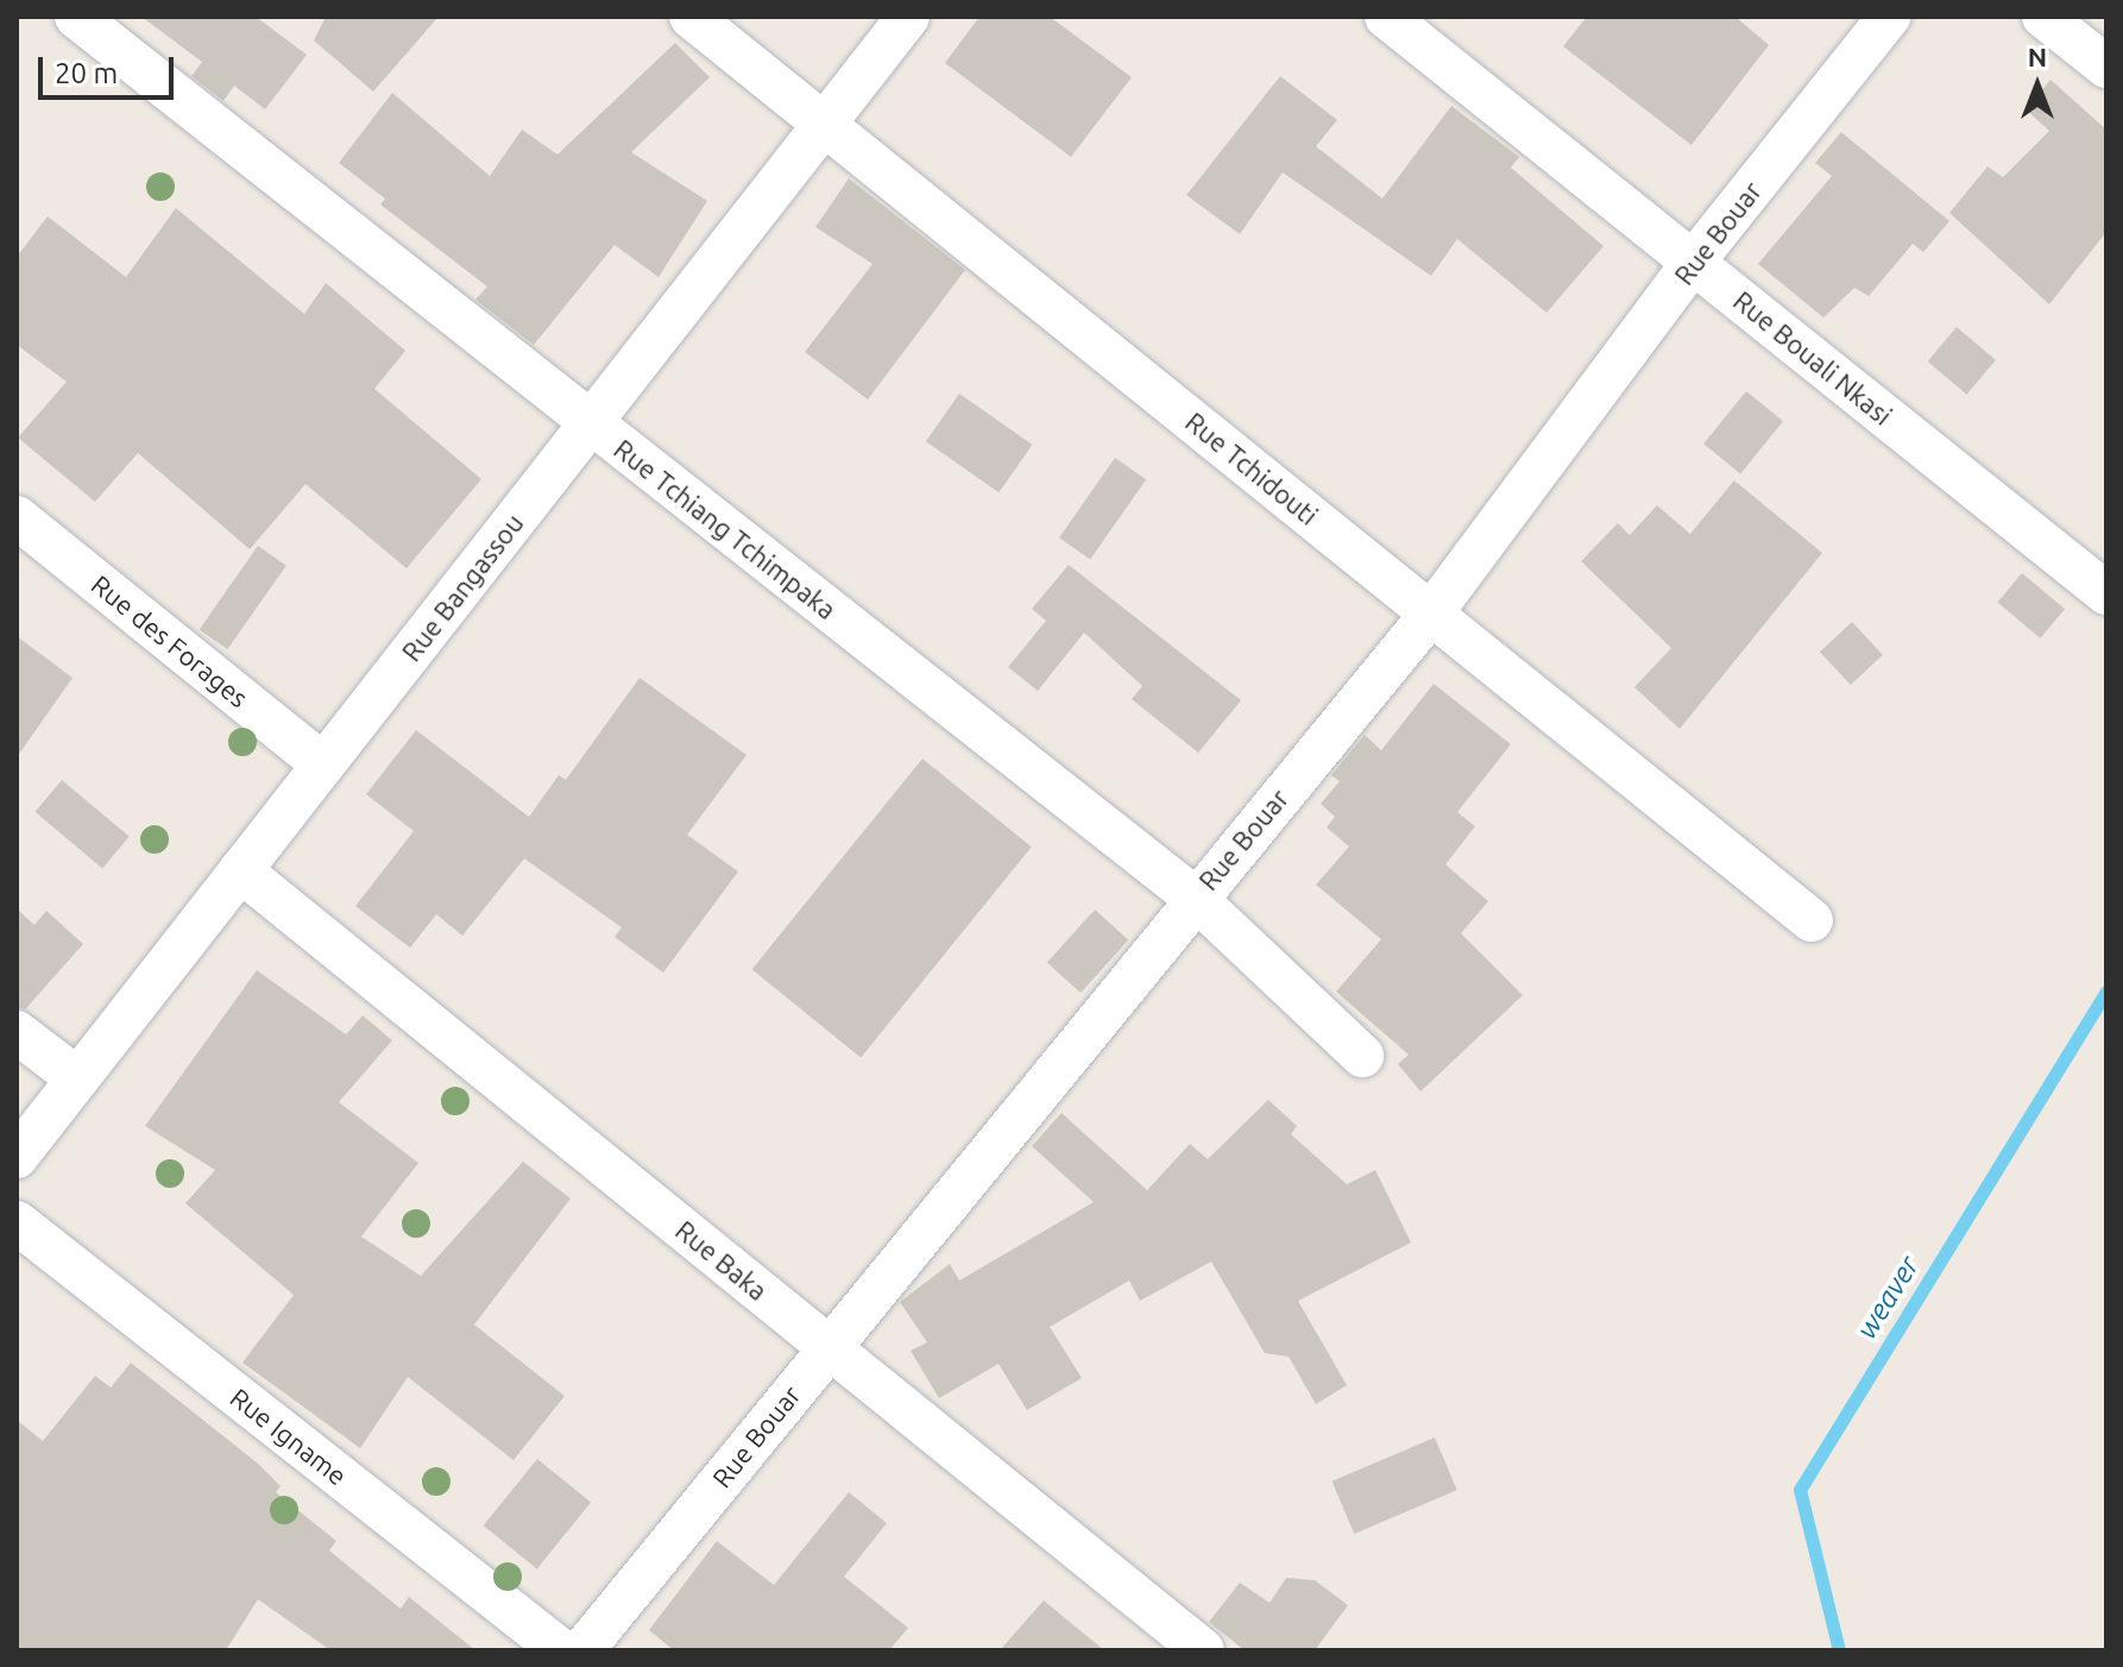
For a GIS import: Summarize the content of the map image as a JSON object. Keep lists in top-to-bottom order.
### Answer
{
  "streets": {
    "street": [
      "Rue Bouar",
      "Rue Bouali Nkasi",
      "Rue Tchidouti",
      "Rue Tchiang Tchimpaka",
      "Rue Bangassou",
      "Rue des Forages",
      "Rue Baka",
      "Rue Igname"
    ]
  },
  "crossings": [
    ["Rue Bouar", "Rue Bouali Nkasi"],
    ["Rue Bouar", "Rue Tchidouti"],
    ["Rue Bouar", "Rue Tchiang Tchimpaka"],
    ["Rue Bouar", "Rue Baka"],
    ["Rue Tchidouti", "Rue Bangassou"],
    ["Rue Tchiang Tchimpaka", "Rue Bangassou"],
    ["Rue Bangassou", "Rue des Forages"],
    ["Rue Bangassou", "Rue Baka"]
  ],
  "water": ["weaver"],
  "scale_bar": "20 m",
  "north": "top"
}
